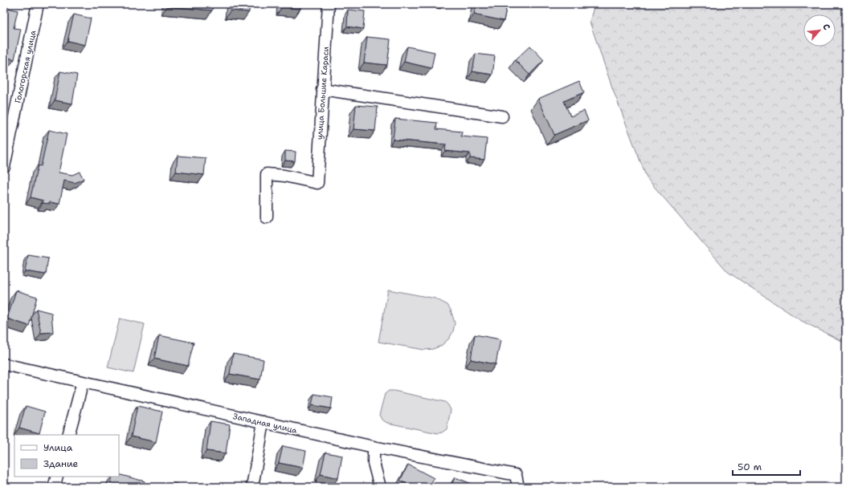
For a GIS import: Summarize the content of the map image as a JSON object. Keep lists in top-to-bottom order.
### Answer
{
  "streets": {
    "street": ["Гологорская улица", "улица Большие Караси", "Западная улица"]
  },
  "legend": ["Улица", "Здание"],
  "scale_bar": "50 m",
  "north": "top right"
}
